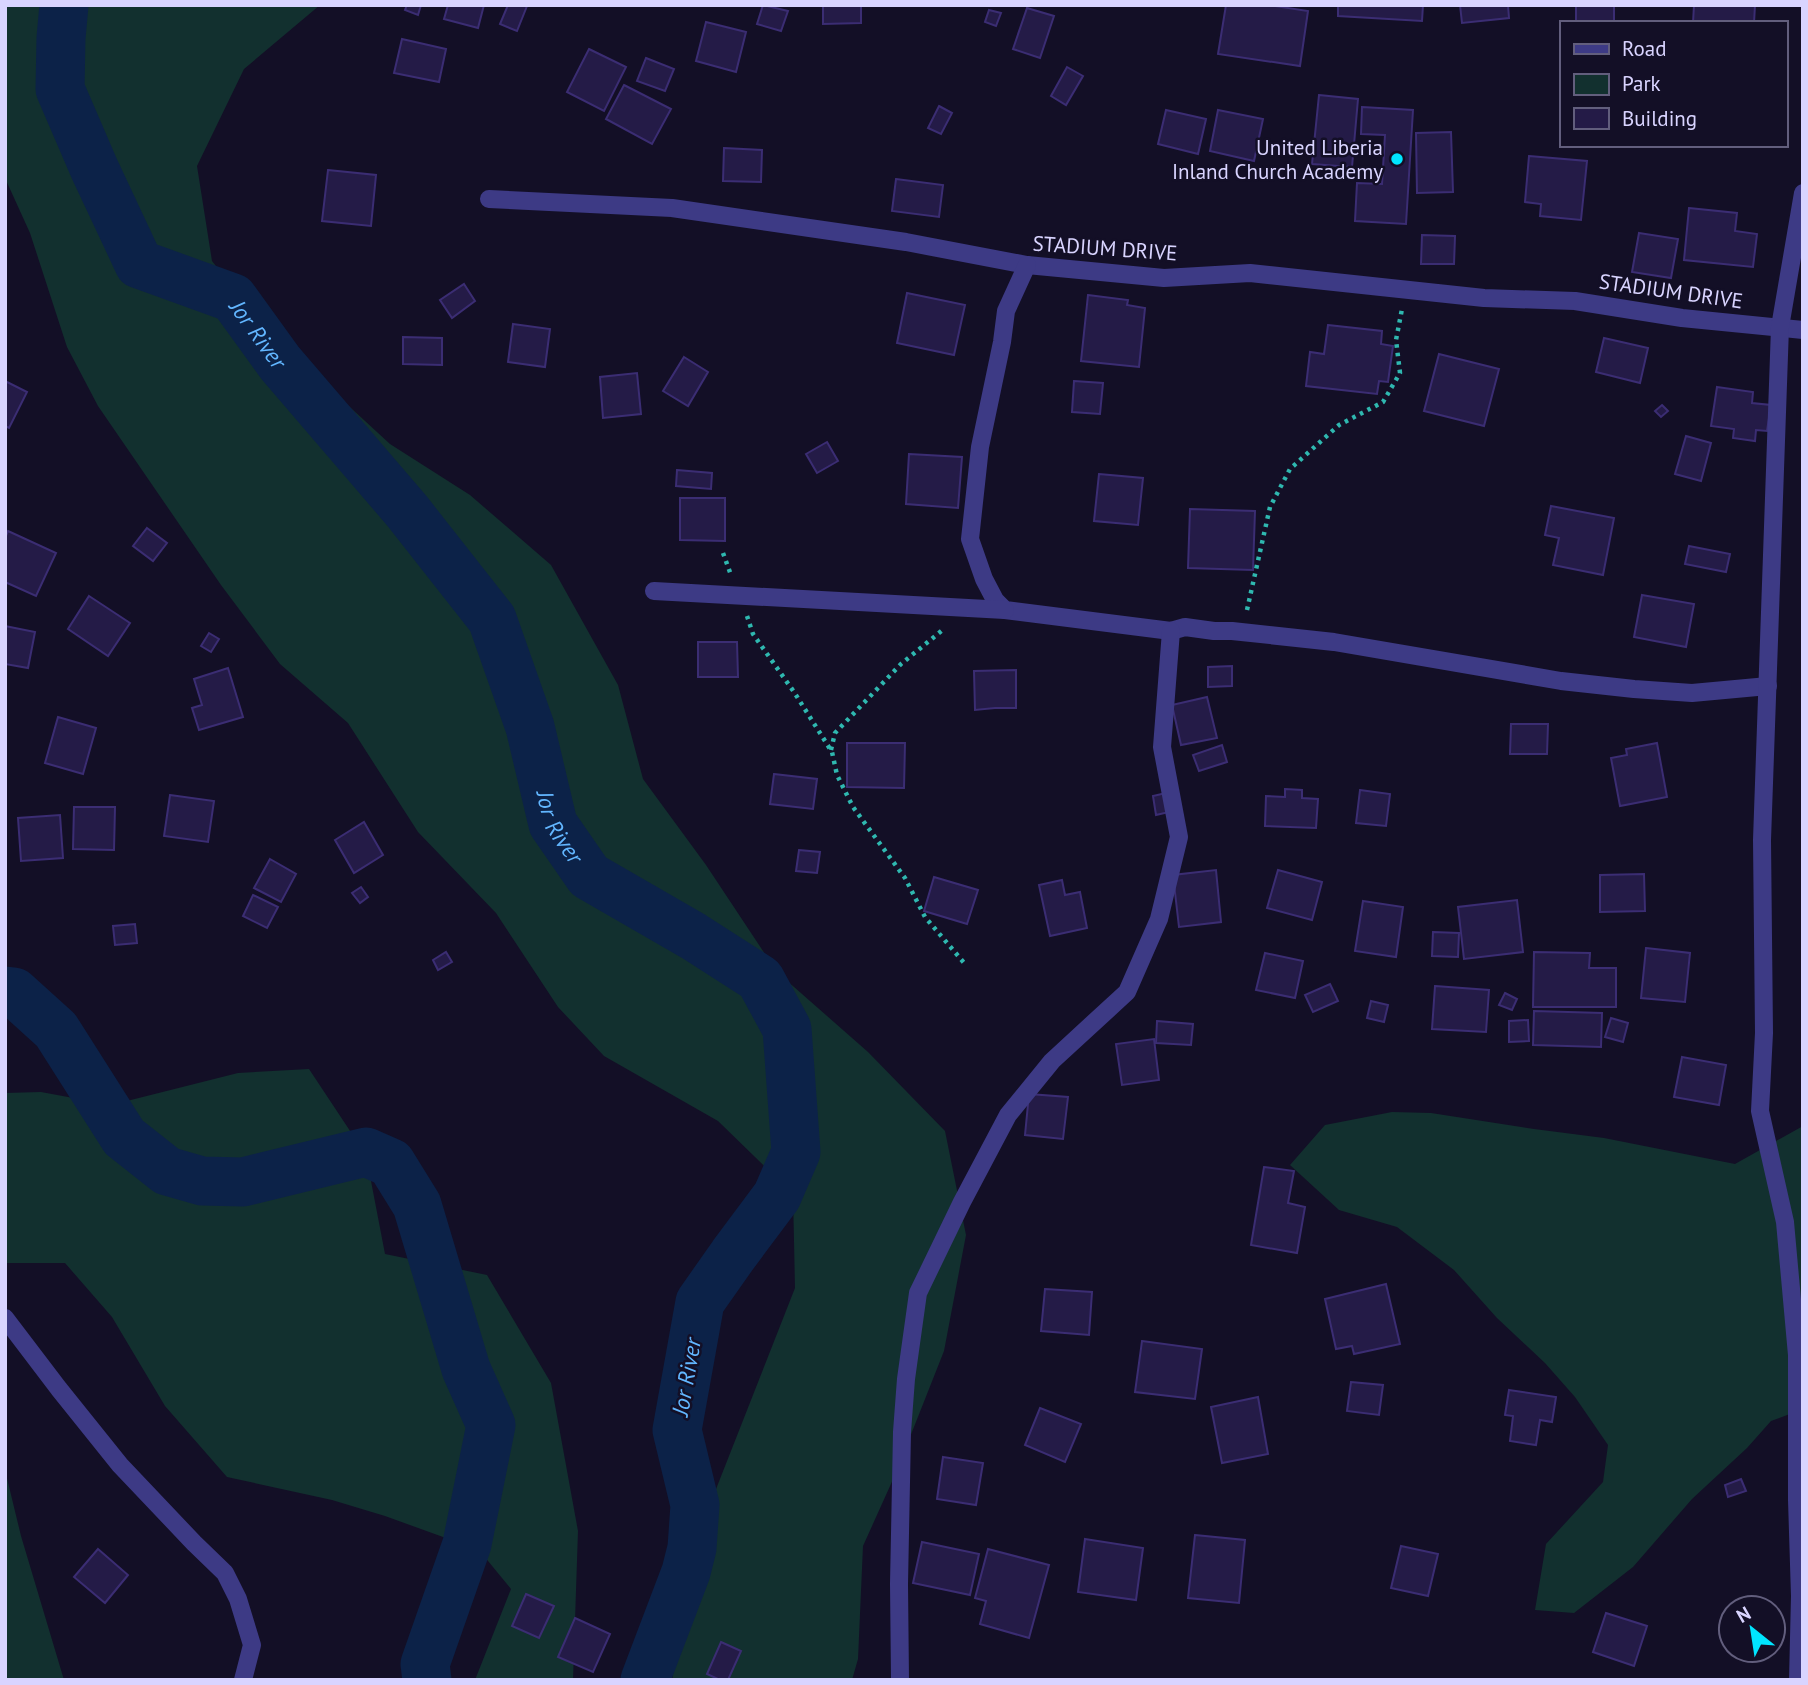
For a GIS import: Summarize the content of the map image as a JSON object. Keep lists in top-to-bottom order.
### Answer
{
  "streets": {
    "street": ["STADIUM DRIVE"]
  },
  "water": ["Jor River"],
  "places": ["United Liberia Inland Church Academy"],
  "legend": ["Road", "Park", "Building"],
  "north": "top left"
}
